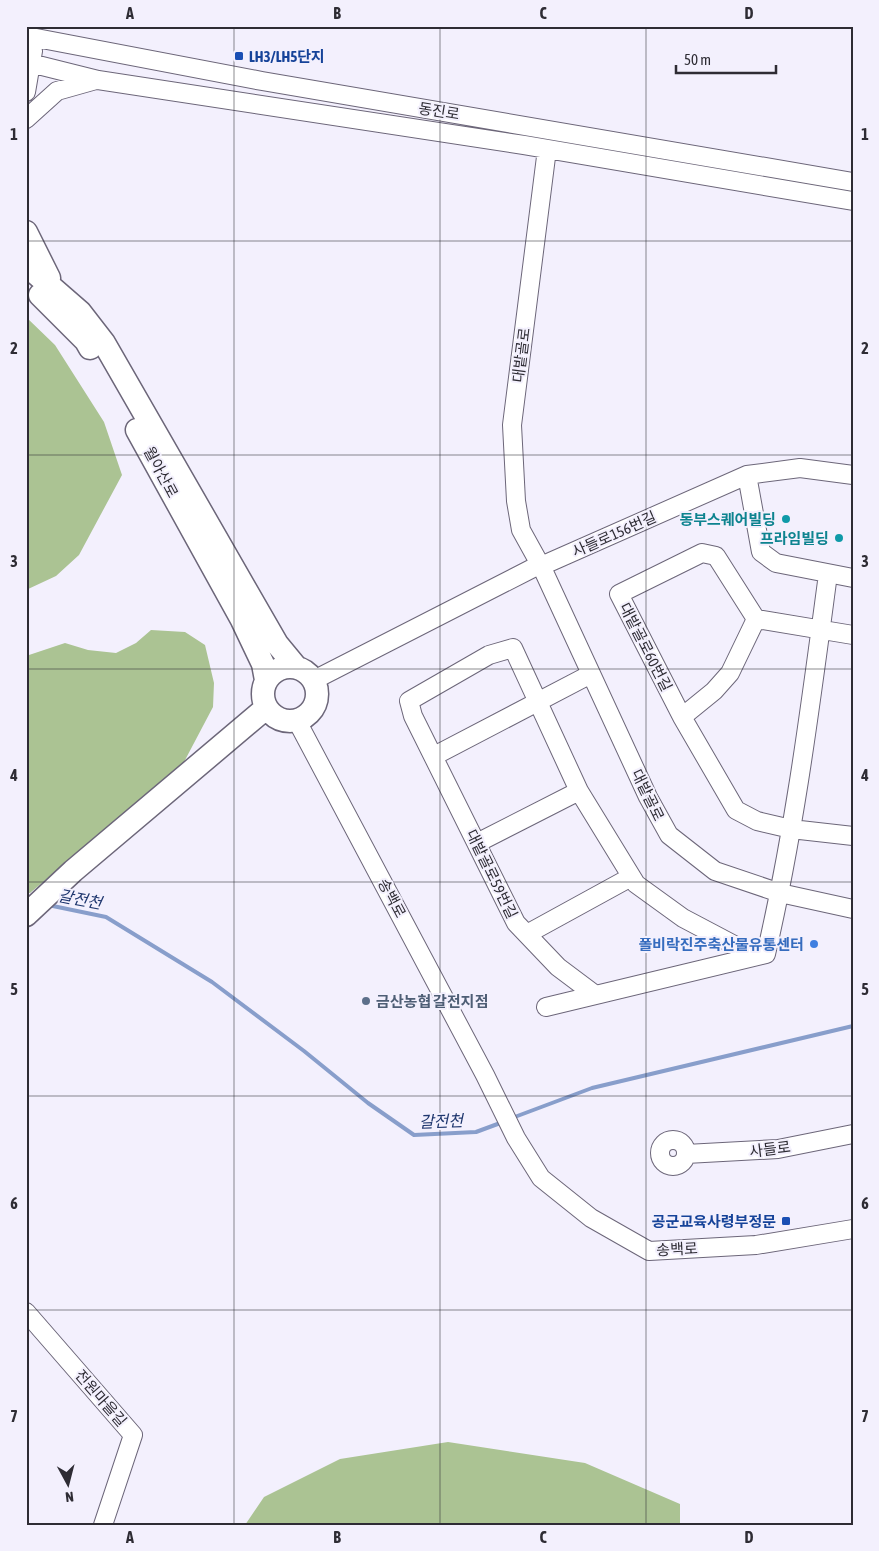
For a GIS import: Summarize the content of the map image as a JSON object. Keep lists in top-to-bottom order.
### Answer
{
  "streets": {
    "main road": ["월아산로"],
    "street": [
      "동진로",
      "대밭골로",
      "사들로156번길",
      "대밭골로60번길",
      "대밭골로59번길",
      "송백로",
      "사들로",
      "전원마을길"
    ]
  },
  "crossings": [
    ["동진로", "대밭골로"],
    ["대밭골로", "사들로156번길"],
    ["월아산로", "사들로156번길"],
    ["월아산로", "송백로"],
    ["사들로156번길", "송백로"]
  ],
  "water": ["갈전천"],
  "places": {
    "transit": ["LH3/LH5단지", "공군교육사령부정문"],
    "other": [
      "동부스퀘어빌딩",
      "프라임빌딩",
      "폴비락진주축산물유통센터",
      "금산농협 갈전지점"
    ]
  },
  "scale_bar": "50 m",
  "north": "bottom",
  "grid": {
    "columns": [
      "A",
      "B",
      "C",
      "D"
    ],
    "rows": [
      "1",
      "2",
      "3",
      "4",
      "5",
      "6",
      "7"
    ]
  }
}
